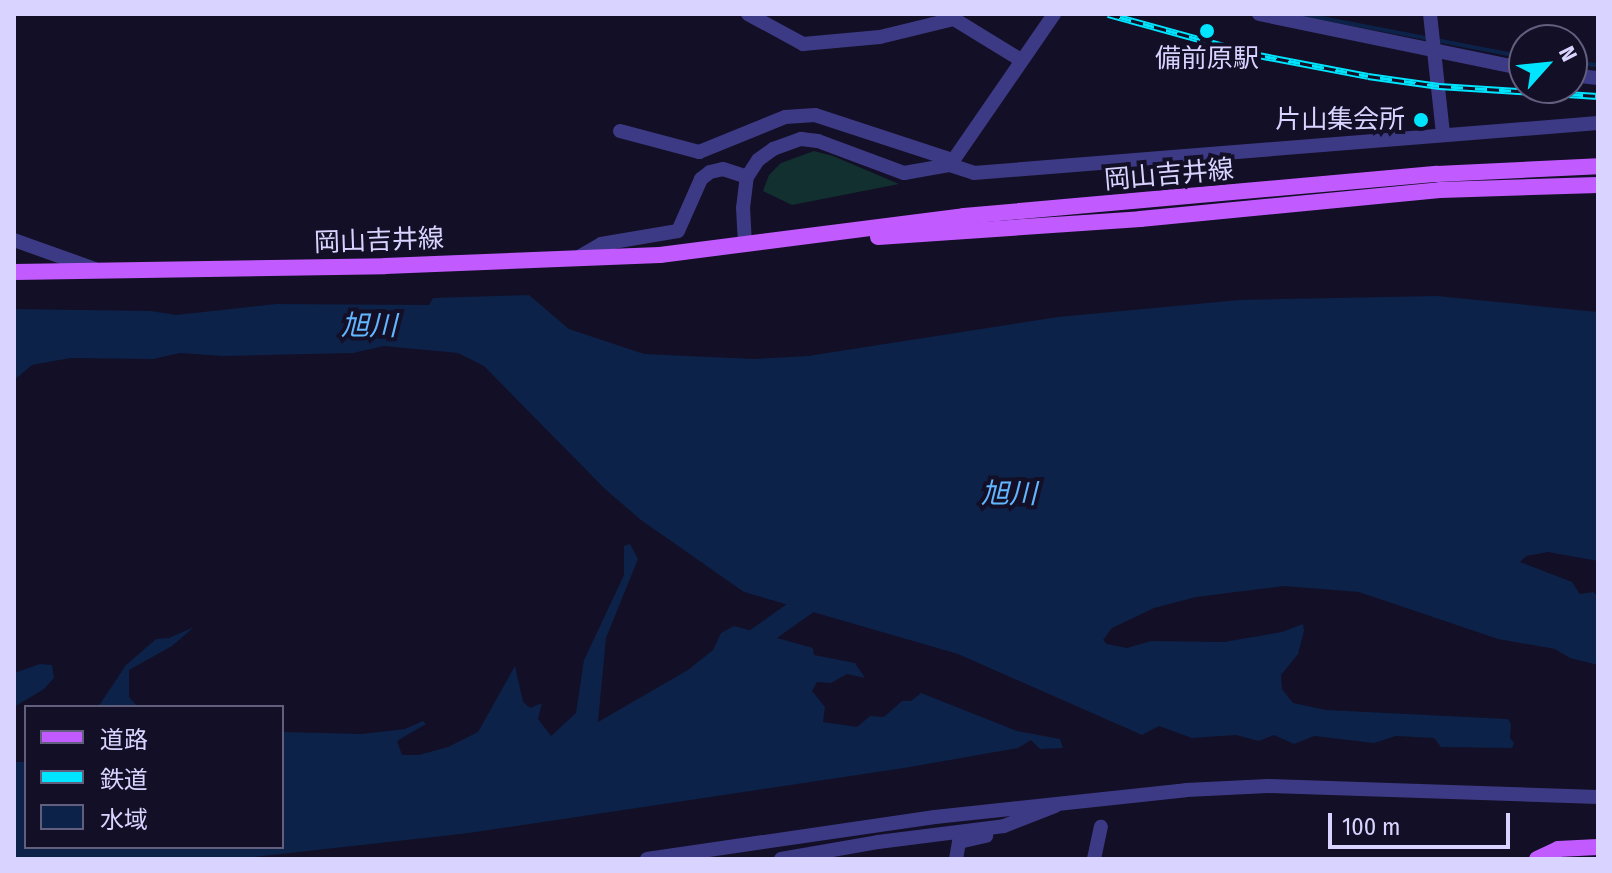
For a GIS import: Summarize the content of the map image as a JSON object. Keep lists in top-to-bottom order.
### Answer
{
  "streets": {
    "main road": ["岡山吉井線"]
  },
  "water": ["旭川"],
  "places": ["備前原駅", "片山集会所"],
  "legend": ["道路", "鉄道", "水域"],
  "scale_bar": "100 m",
  "north": "top right"
}
